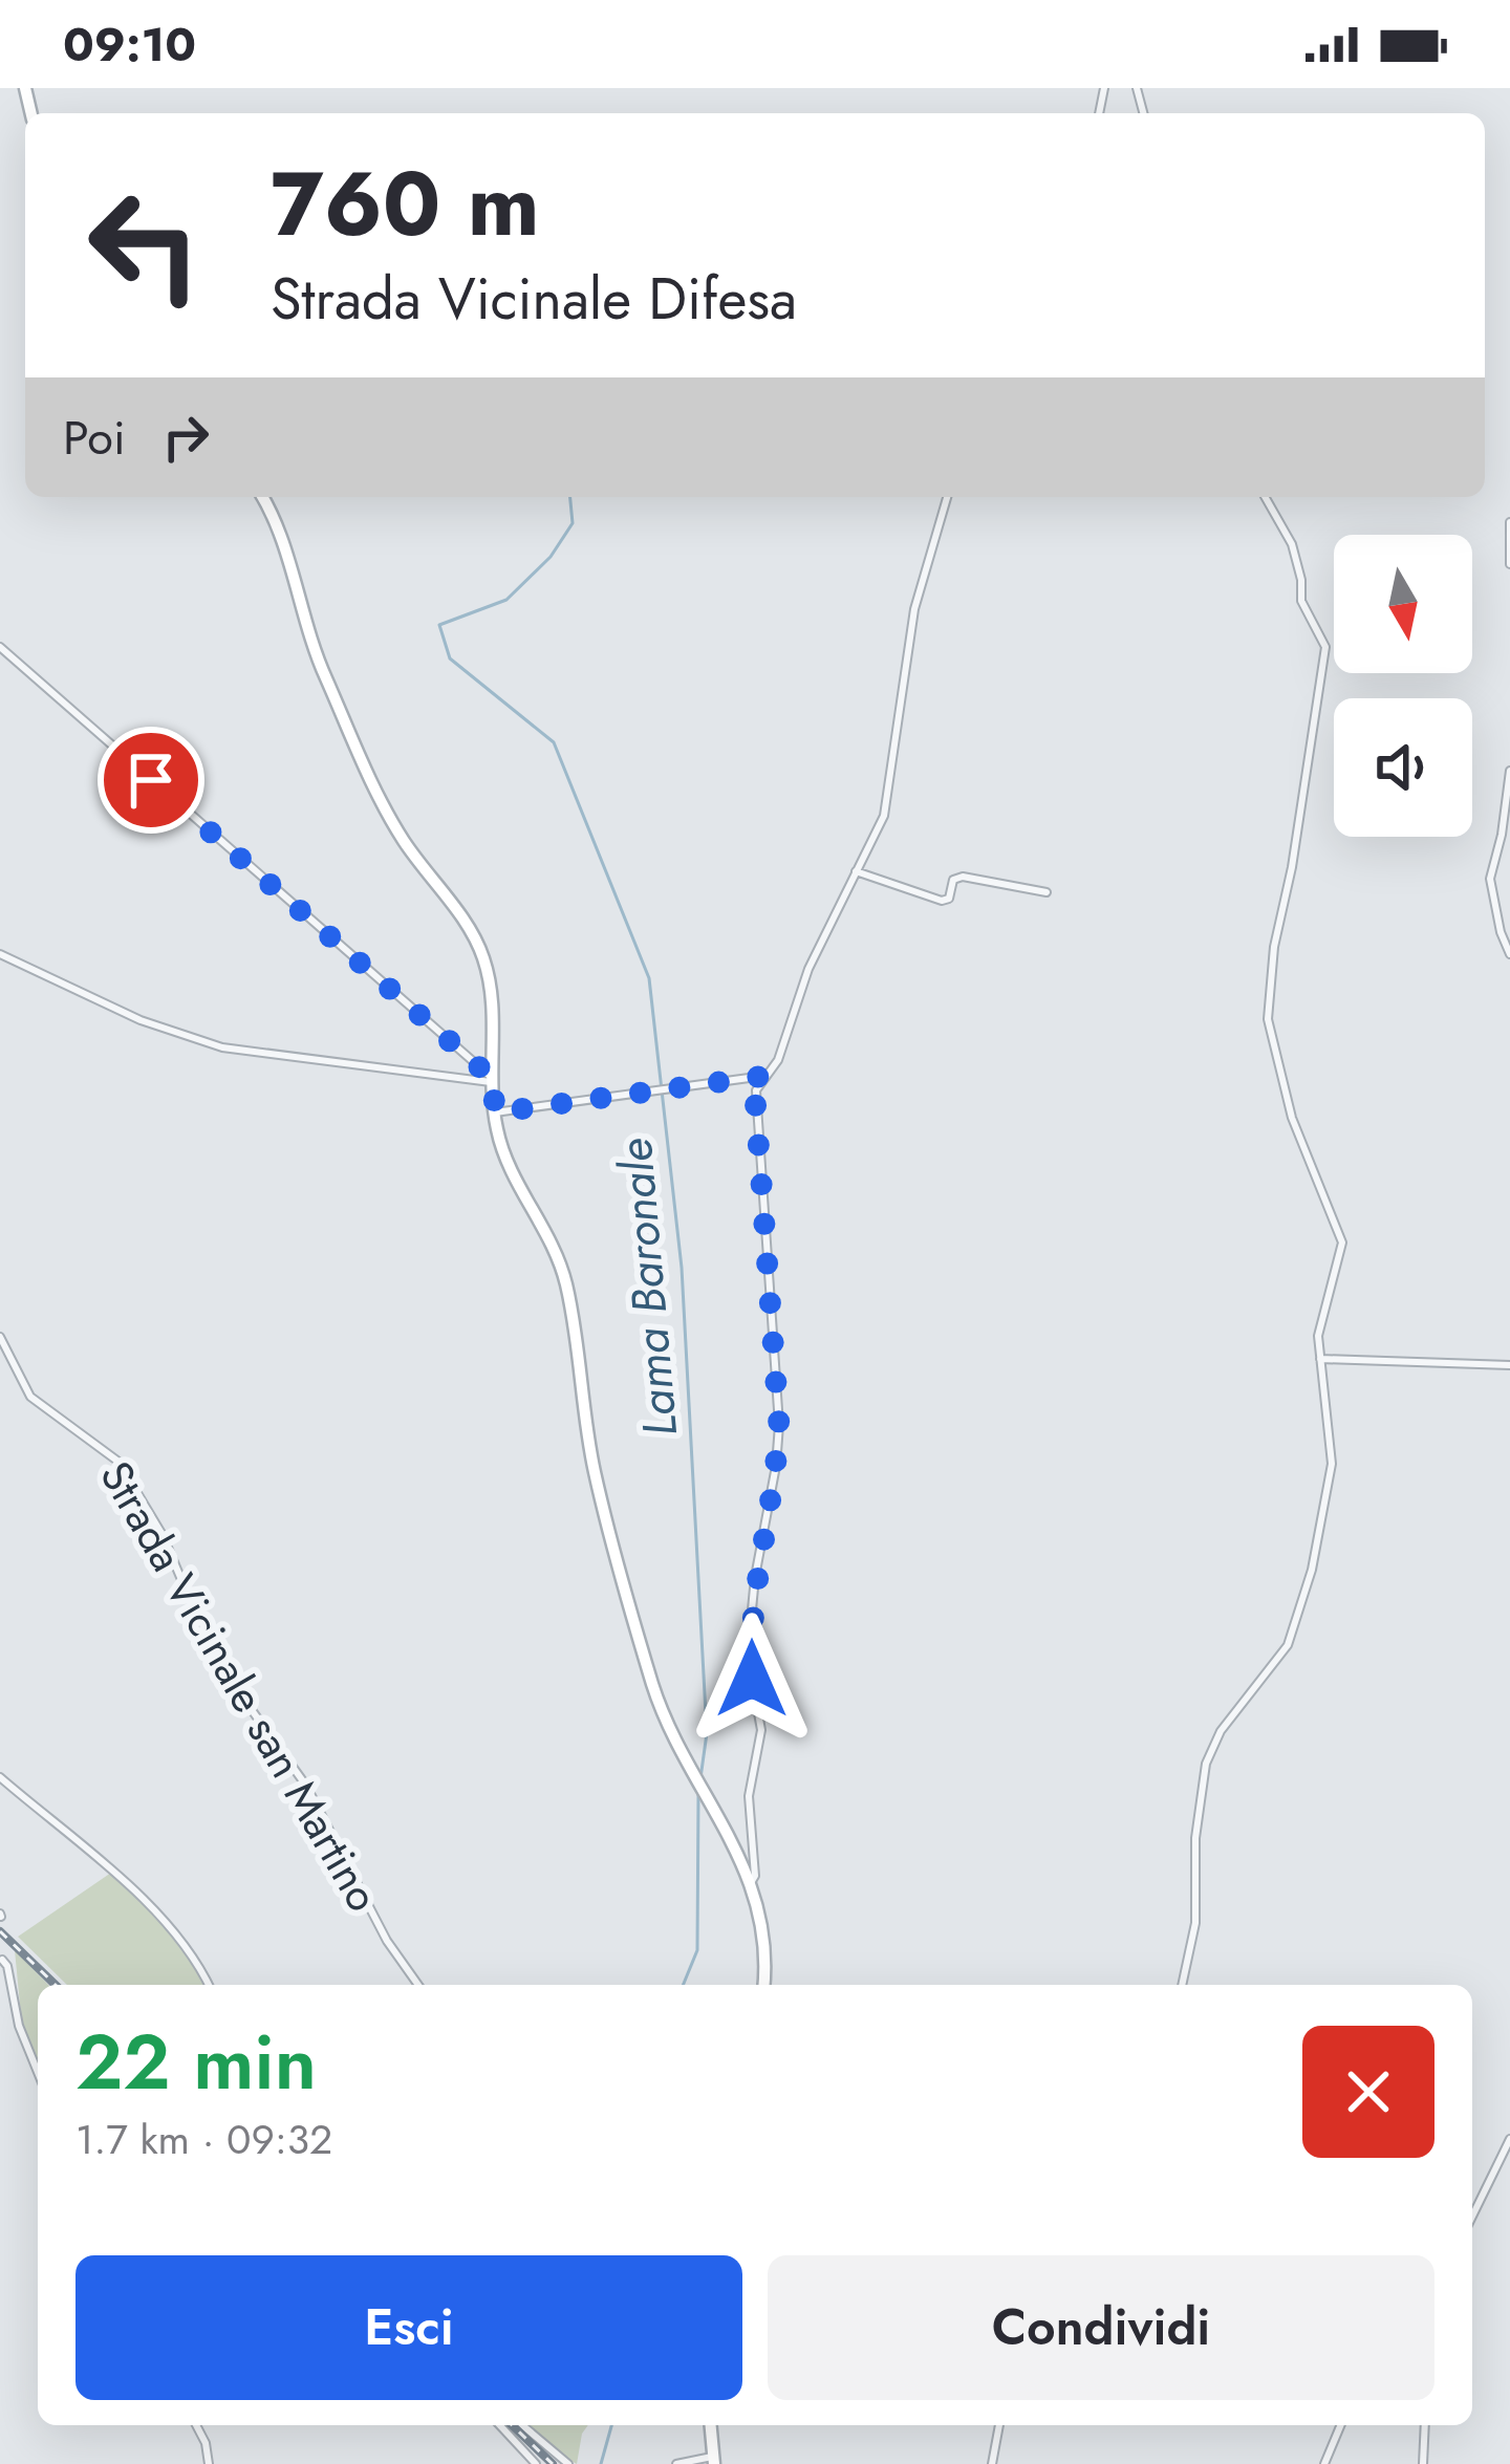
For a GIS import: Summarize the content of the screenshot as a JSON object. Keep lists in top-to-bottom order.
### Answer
{
  "streets": {
    "street": ["Strada Vicinale san Martino"]
  },
  "water": ["Lama Baronale"],
  "north": "bottom",
  "page": {
    "status": "09:10",
    "turn": ["760 m", "Strada Vicinale Difesa"],
    "then": "Poi",
    "heading": ["22 min", "1.7 km · 09:32"],
    "buttons": ["Esci", "Condividi"]
  }
}
